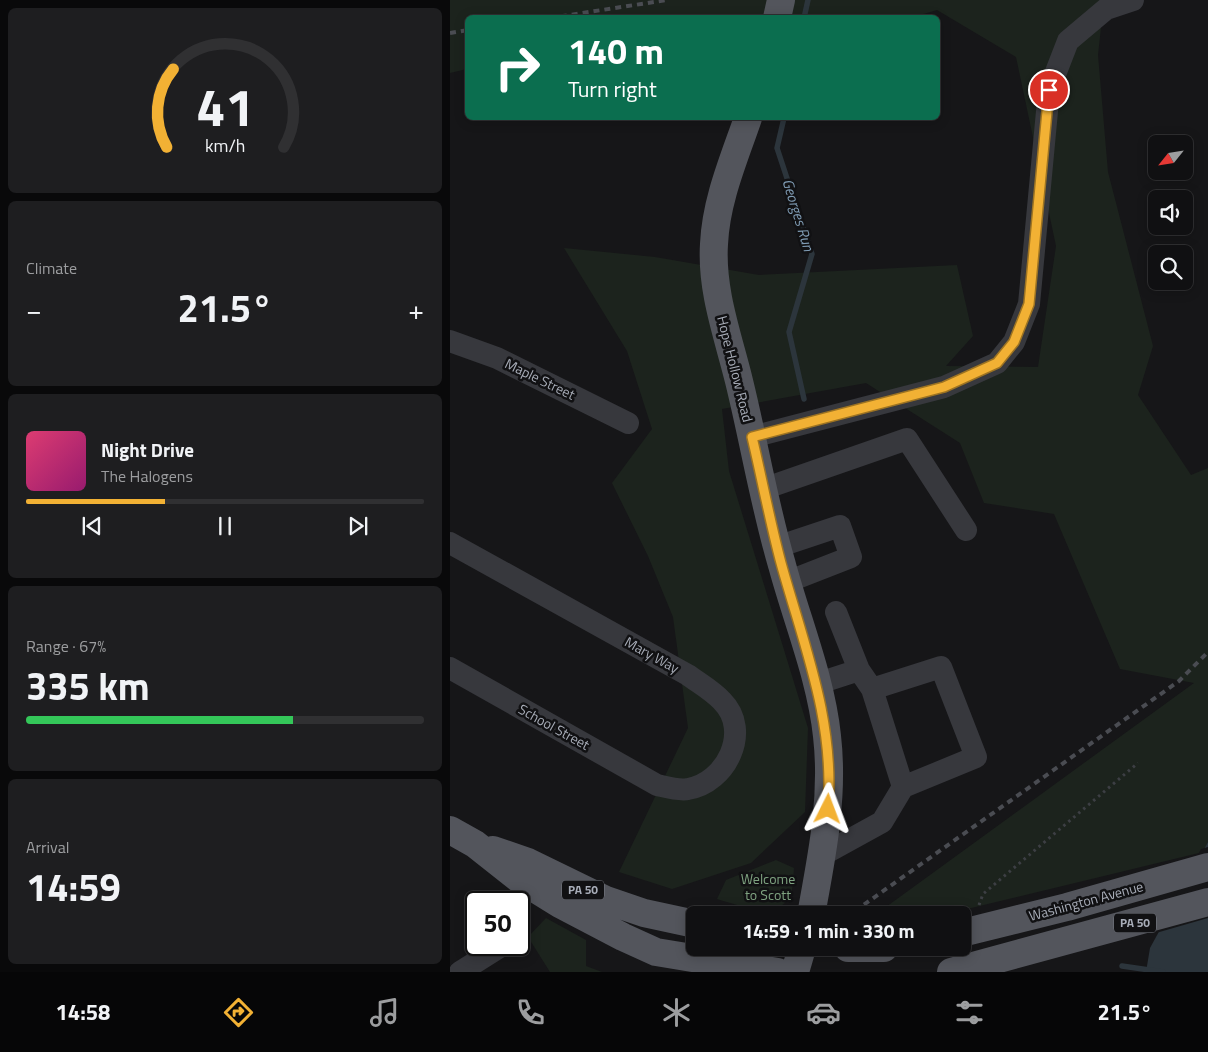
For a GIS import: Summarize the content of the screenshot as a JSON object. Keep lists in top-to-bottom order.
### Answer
{
  "streets": {
    "main road": ["Hope Hollow Road", "PA 50", "Washington Avenue"],
    "street": ["Maple Street", "Mary Way", "School Street"]
  },
  "crossings": [
    ["Mary Way", "School Street"]
  ],
  "water": ["Georges Run"],
  "parks": ["Welcome to Scott"],
  "north": "bottom left",
  "page": {
    "turn": ["140 m", "Turn right"],
    "tile": [
      "Climate",
      ["Range · 67%", "335 km"],
      ["Arrival", "14:59"]
    ],
    "heat": ["−", "21.5°", "+"],
    "song": ["Night Drive", "The Halogens"],
    "limit": "50",
    "trip": "14:59 · 1 min · 330 m",
    "tabs": ["14:58", "21.5°"],
    "gauge": ["41", "km/h"]
  }
}
